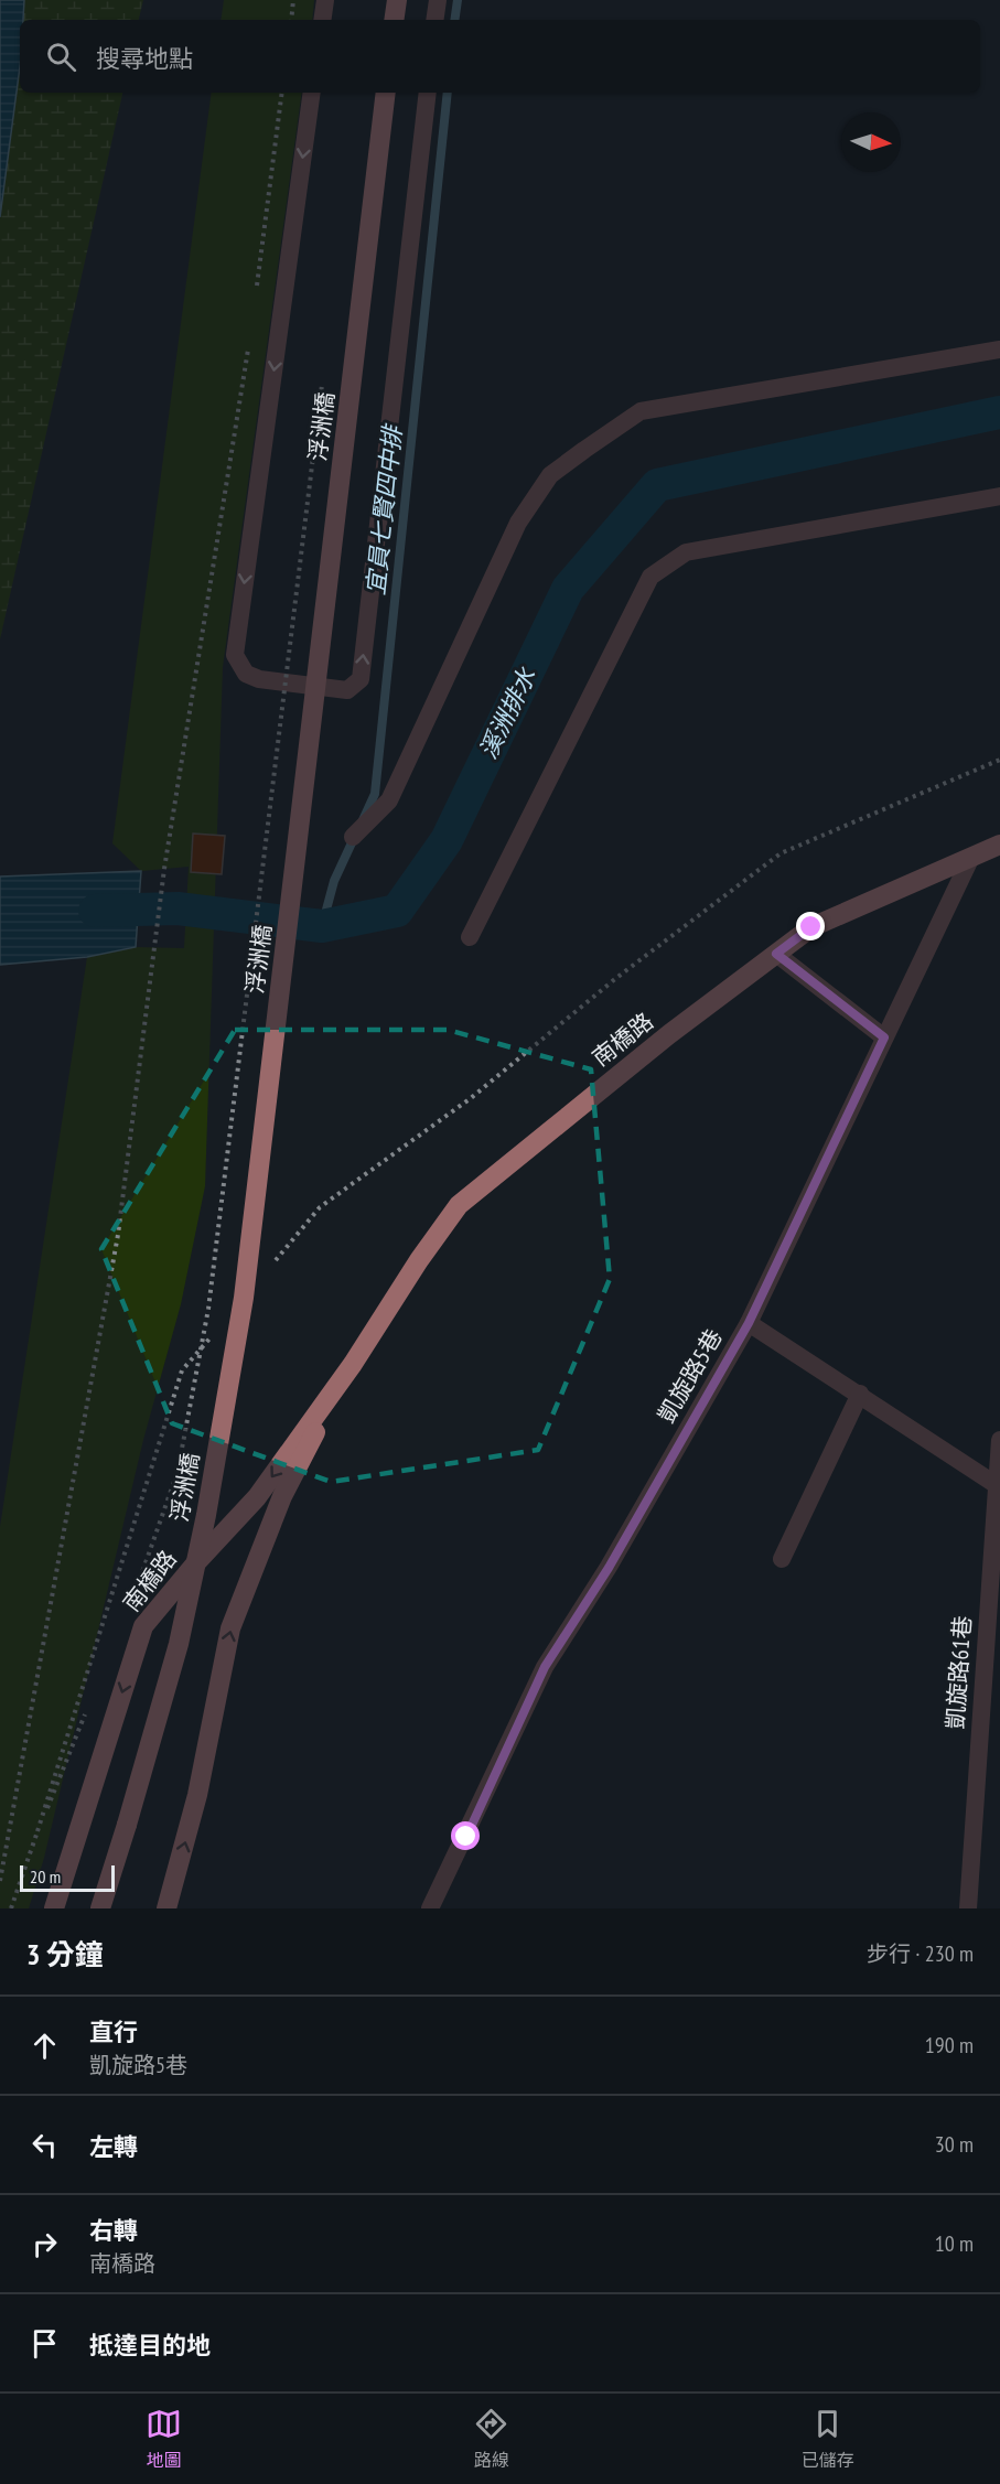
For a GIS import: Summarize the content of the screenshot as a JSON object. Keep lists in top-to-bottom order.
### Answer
{
  "streets": {
    "street": ["浮洲橋", "南橋路"],
    "lane": ["凱旋路5巷", "凱旋路61巷"]
  },
  "crossings": [
    ["南橋路", "凱旋路5巷"]
  ],
  "water": ["宜員七賢四中排", "溪洲排水"],
  "scale_bar": "20 m",
  "north": "right",
  "page": {
    "search": "搜尋地點",
    "scale": "20 m",
    "heading": ["3 分鐘", "步行 · 230 m"],
    "list": [
      ["直行", "凱旋路5巷", "190 m"],
      ["左轉", "30 m"],
      ["右轉", "南橋路", "10 m"],
      "抵達目的地"
    ],
    "nav": ["地圖", "路線", "已儲存"]
  }
}
